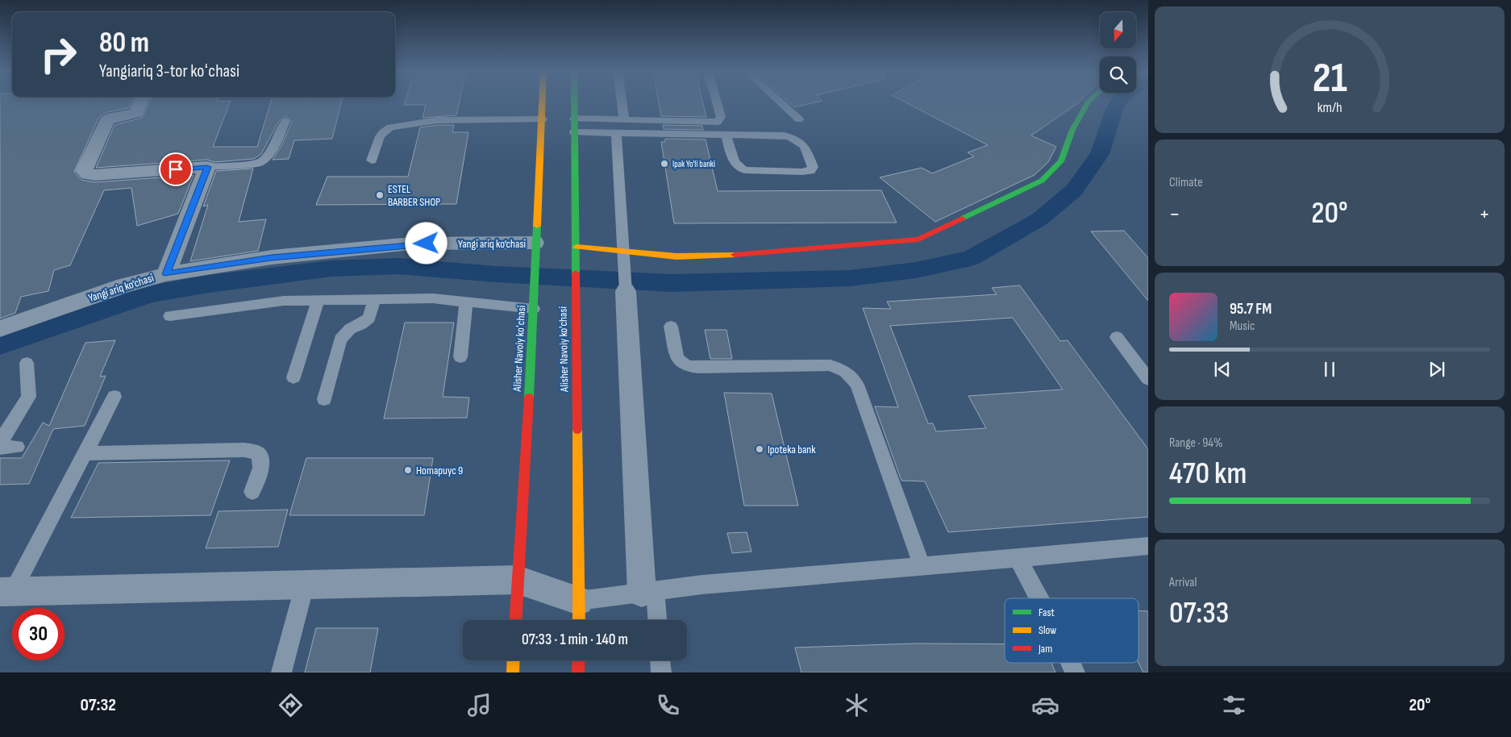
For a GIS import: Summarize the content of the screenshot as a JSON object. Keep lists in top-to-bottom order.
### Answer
{
  "streets": {
    "main road": ["Alisher Navoiy koʻchasi", "Alisher Navoiy ko'chasi"],
    "street": ["Yangi ariq ko‘chasi"]
  },
  "crossings": [
    ["Yangi ariq ko‘chasi", "Alisher Navoiy koʻchasi"]
  ],
  "places": [
    "Ipak Yo'li banki",
    "ESTEL BARBER SHOP",
    "Ipoteka bank",
    "Нотариус 9"
  ],
  "legend": ["Fast", "Slow", "Jam"],
  "north": "bottom",
  "page": {
    "turn": ["80 m", "Yangiariq 3-tor koʻchasi"],
    "tile": [
      "Climate",
      ["Range · 94%", "470 km"],
      ["Arrival", "07:33"]
    ],
    "heat": ["−", "20°", "+"],
    "song": ["95.7 FM", "Music"],
    "limit": "30",
    "trip": "07:33 · 1 min · 140 m",
    "tabs": ["07:32", "20°"],
    "gauge": ["21", "km/h"]
  }
}
